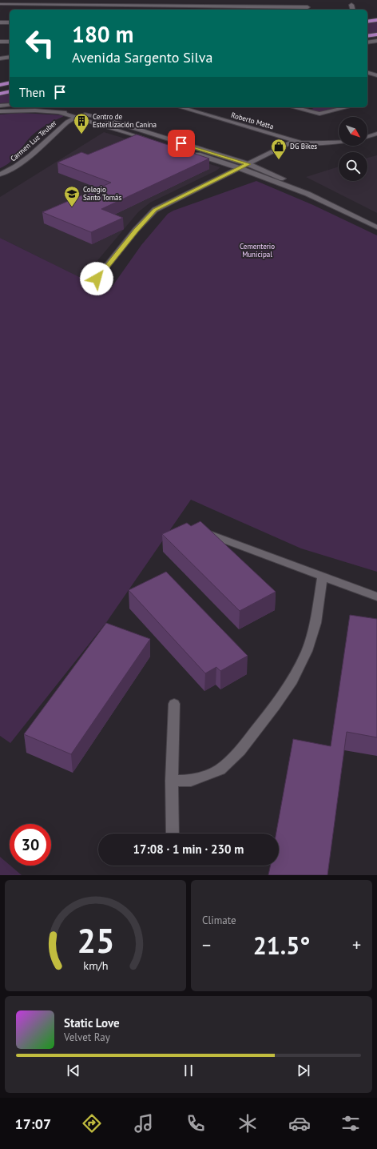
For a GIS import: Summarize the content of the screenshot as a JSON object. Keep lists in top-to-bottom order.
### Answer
{
  "streets": {
    "street": ["Roberto Matta", "Carmen Luz Teuber"]
  },
  "parks": ["Cementerio Municipal"],
  "places": {
    "building": ["Centro de Esterilización Canina"],
    "shop": ["DG Bikes"],
    "school or university": ["Colegio Santo Tomás"]
  },
  "north": "bottom right",
  "page": {
    "turn": ["180 m", "Avenida Sargento Silva"],
    "then": "Then",
    "limit": "30",
    "trip": "17:08 · 1 min · 230 m",
    "tile": "Climate",
    "heat": ["−", "21.5°", "+"],
    "song": ["Static Love", "Velvet Ray"],
    "tabs": "17:07",
    "gauge": ["25", "km/h"]
  }
}
